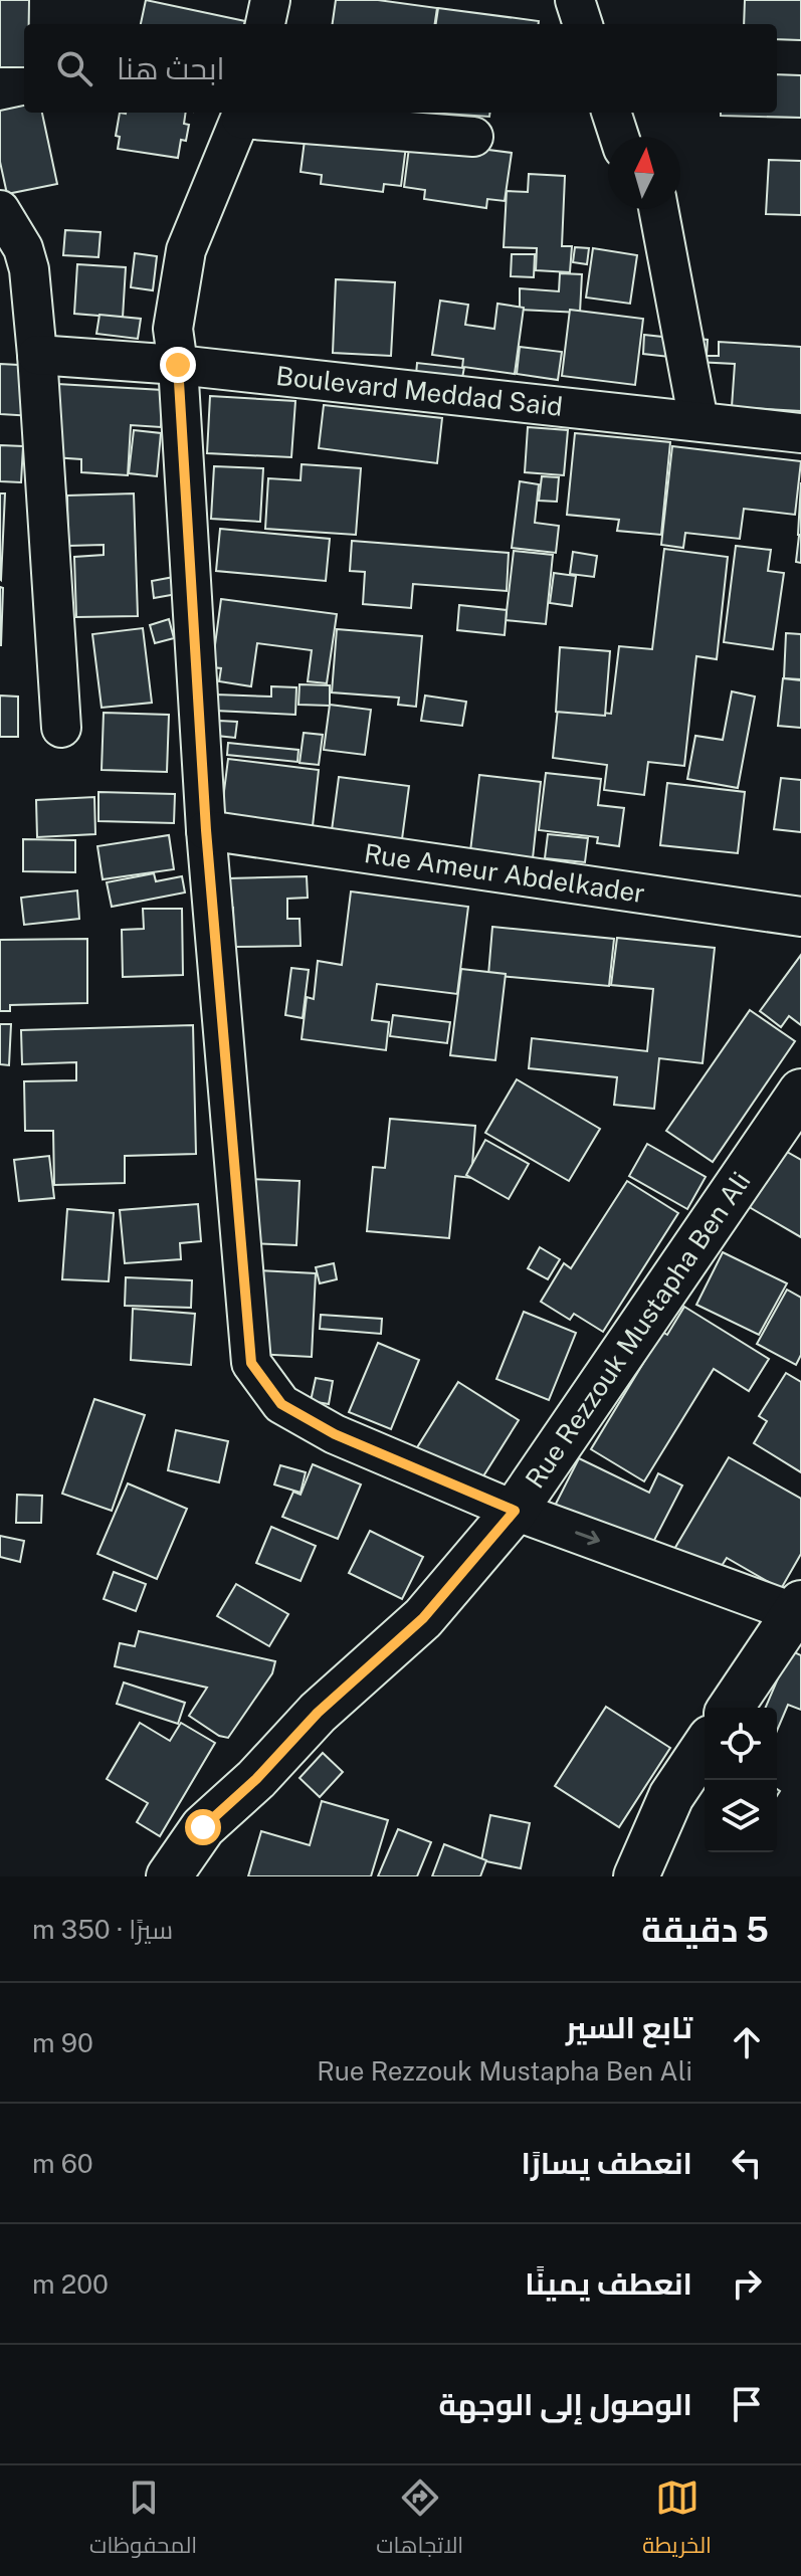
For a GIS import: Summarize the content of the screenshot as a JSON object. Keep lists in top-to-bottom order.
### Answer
{
  "streets": {
    "main road": ["Rue Rezzouk Mustapha Ben Ali"],
    "street": ["Boulevard Meddad Said", "Rue Ameur Abdelkader"]
  },
  "north": "top",
  "page": {
    "search": "ابحث هنا",
    "heading": ["5 دقيقة", "سيرًا · 350 m"],
    "list": [
      ["تابع السير", "Rue Rezzouk Mustapha Ben Ali", "90 m"],
      ["انعطف يسارًا", "60 m"],
      ["انعطف يمينًا", "200 m"],
      "الوصول إلى الوجهة"
    ],
    "nav": ["الخريطة", "الاتجاهات", "المحفوظات"]
  }
}
